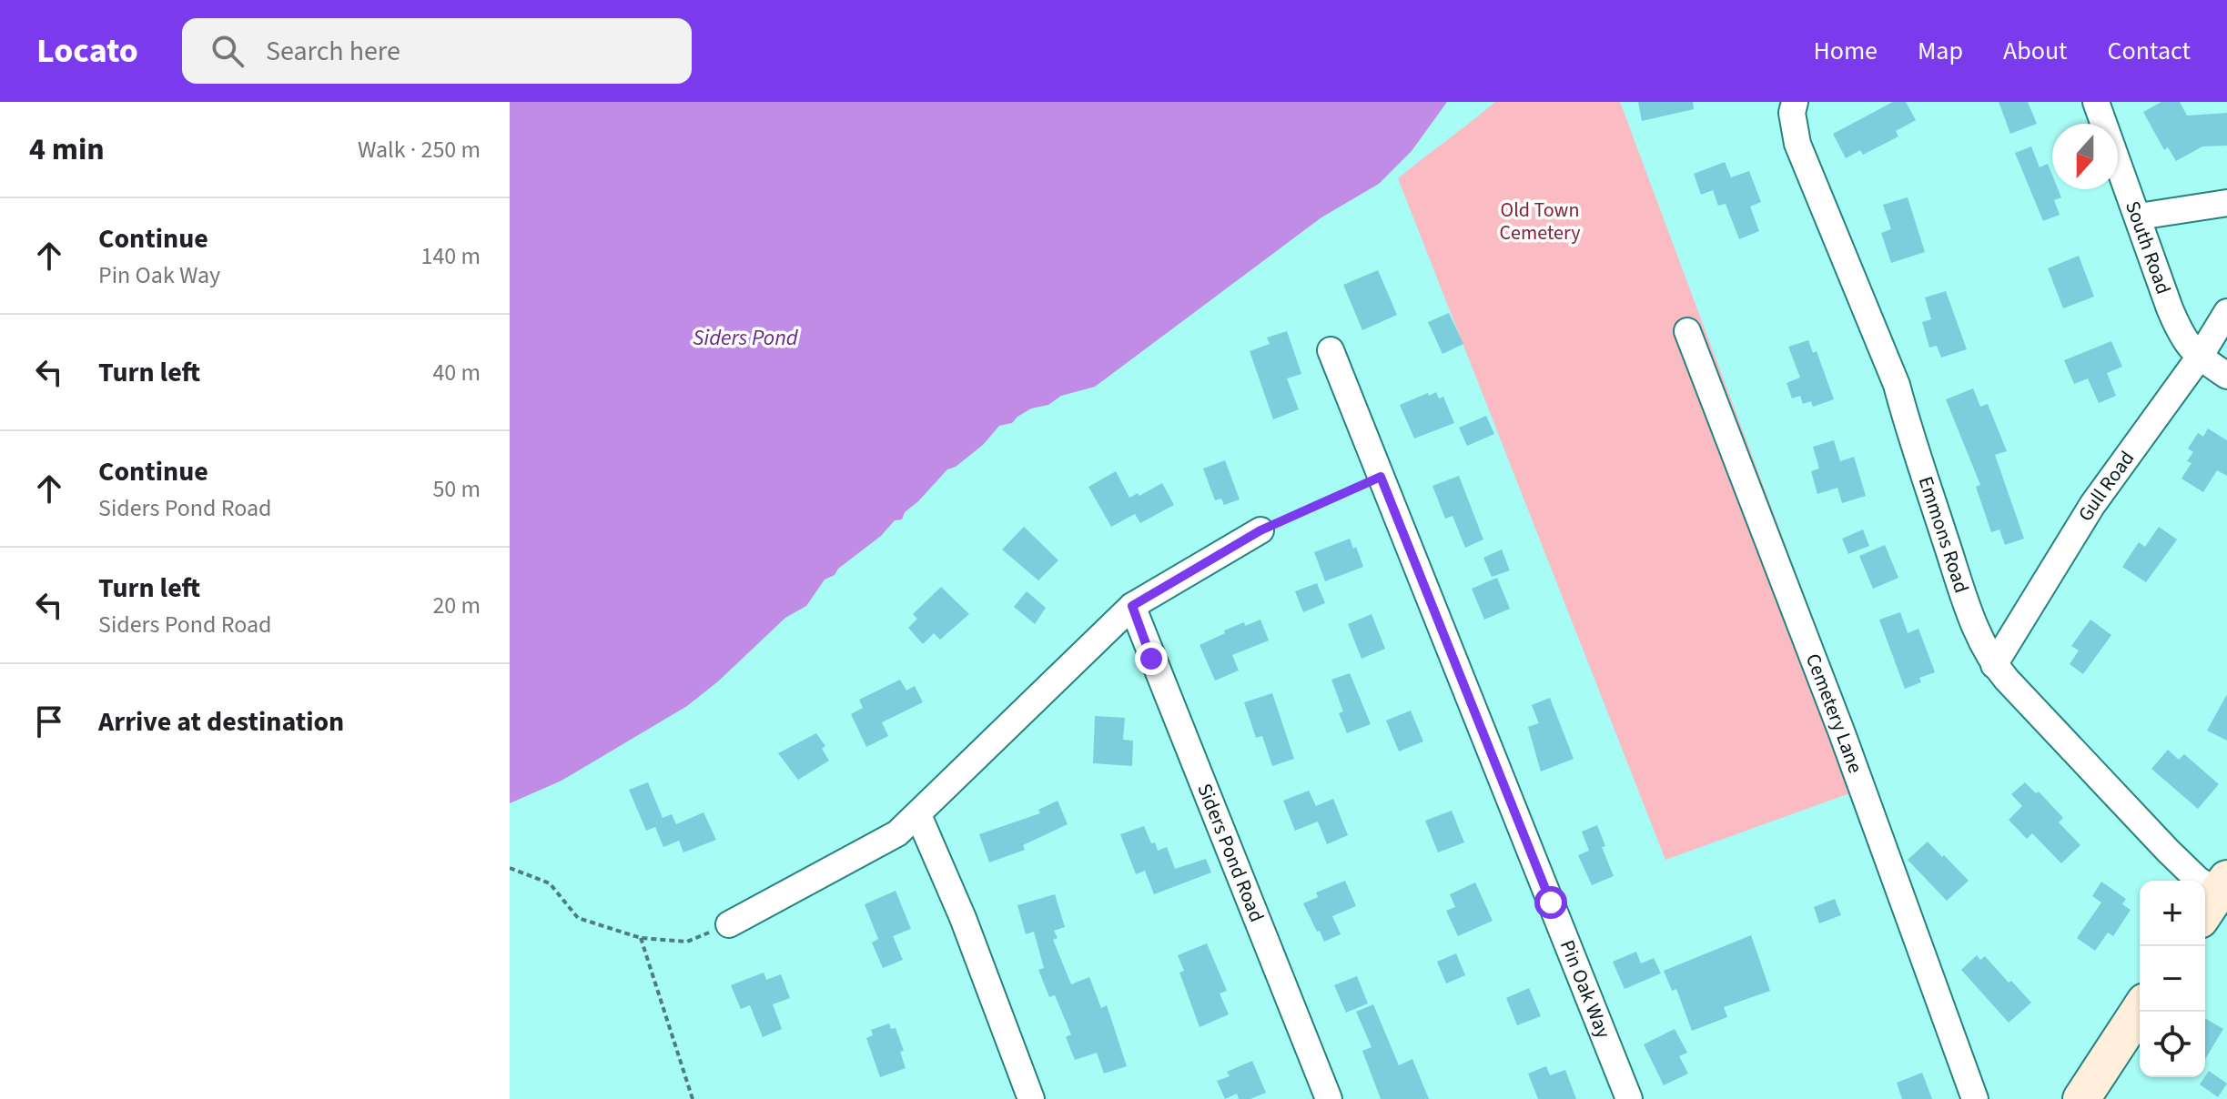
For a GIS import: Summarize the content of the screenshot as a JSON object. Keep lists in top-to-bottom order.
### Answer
{
  "streets": {
    "street": [
      "South Road",
      "Gull Road",
      "Emmons Road",
      "Cemetery Lane",
      "Siders Pond Road",
      "Pin Oak Way"
    ]
  },
  "crossings": [
    ["South Road", "Gull Road"],
    ["Gull Road", "Emmons Road"]
  ],
  "water": ["Siders Pond"],
  "parks": ["Old Town Cemetery"],
  "north": "bottom",
  "page": {
    "header": "Locato",
    "search": "Search here",
    "nav": [
      "Home",
      "Map",
      "About",
      "Contact"
    ],
    "heading": ["4 min", "Walk · 250 m"],
    "list": [
      ["Continue", "Pin Oak Way", "140 m"],
      ["Turn left", "40 m"],
      ["Continue", "Siders Pond Road", "50 m"],
      ["Turn left", "Siders Pond Road", "20 m"],
      "Arrive at destination"
    ],
    "map_buttons": ["+", "−"]
  }
}
